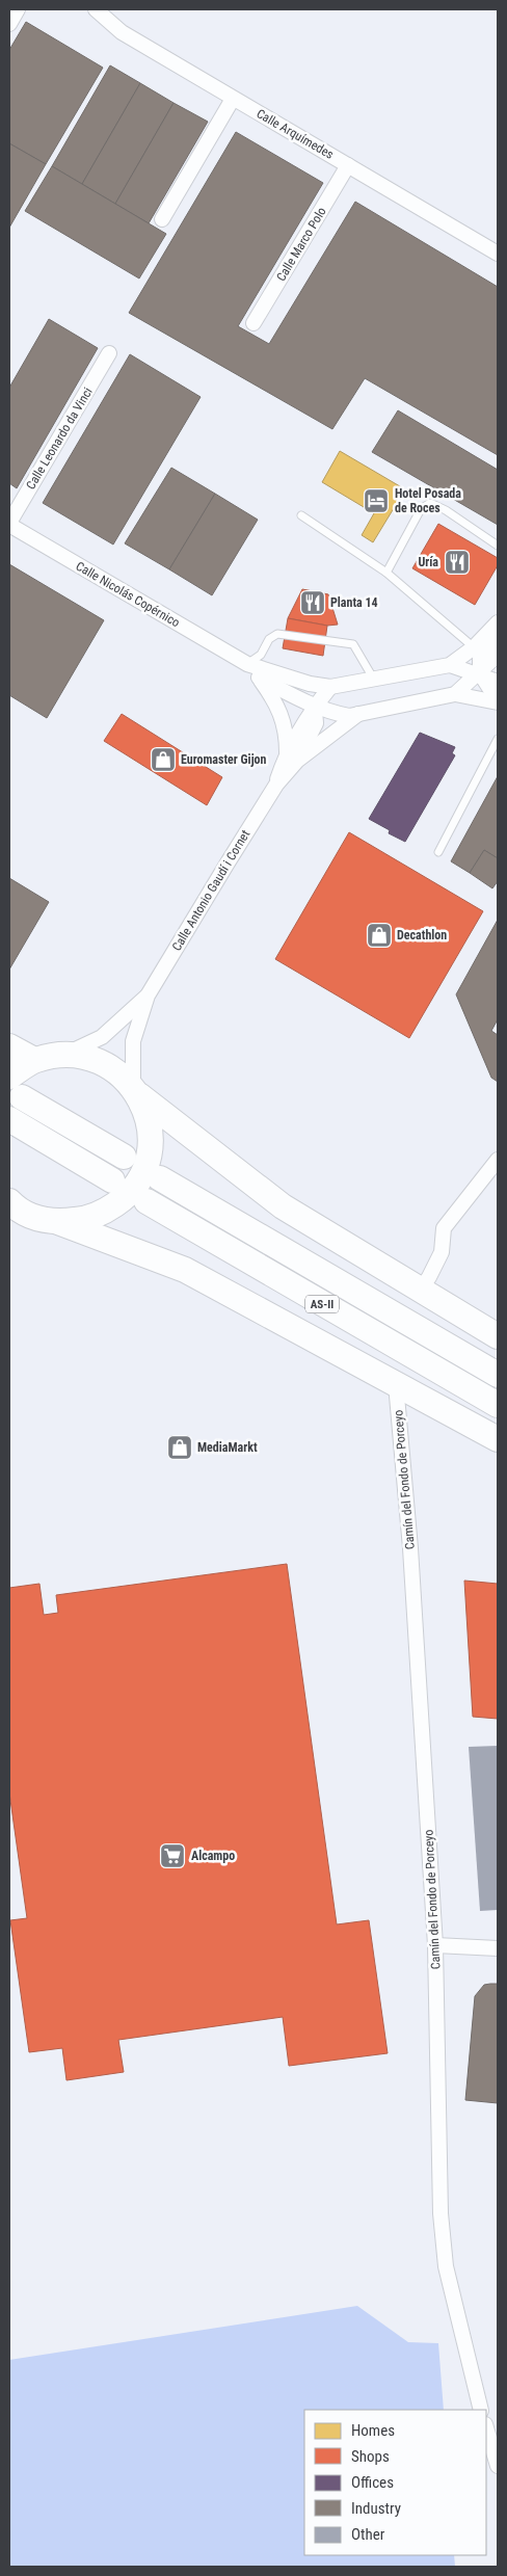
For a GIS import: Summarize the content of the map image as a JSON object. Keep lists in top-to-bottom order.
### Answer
{
  "streets": {
    "highway": ["AS-II"],
    "street": [
      "Calle Arquímedes",
      "Calle Marco Polo",
      "Calle Leonardo da Vinci",
      "Calle Nicolás Copérnico",
      "Calle Antonio Gaudí i Cornet",
      "Camín del Fondo de Porceyo"
    ]
  },
  "crossings": [
    ["Calle Arquímedes", "Calle Marco Polo"],
    ["Calle Leonardo da Vinci", "Calle Nicolás Copérnico"],
    ["Calle Nicolás Copérnico", "Calle Antonio Gaudí i Cornet"]
  ],
  "places": {
    "hotel": ["Hotel Posada de Roces"],
    "restaurant": ["Uría", "Planta 14"],
    "shop": ["Euromaster Gijon", "Decathlon", "MediaMarkt"],
    "supermarket": ["Alcampo"]
  },
  "legend": [
    "Homes",
    "Shops",
    "Offices",
    "Industry",
    "Other"
  ]
}
